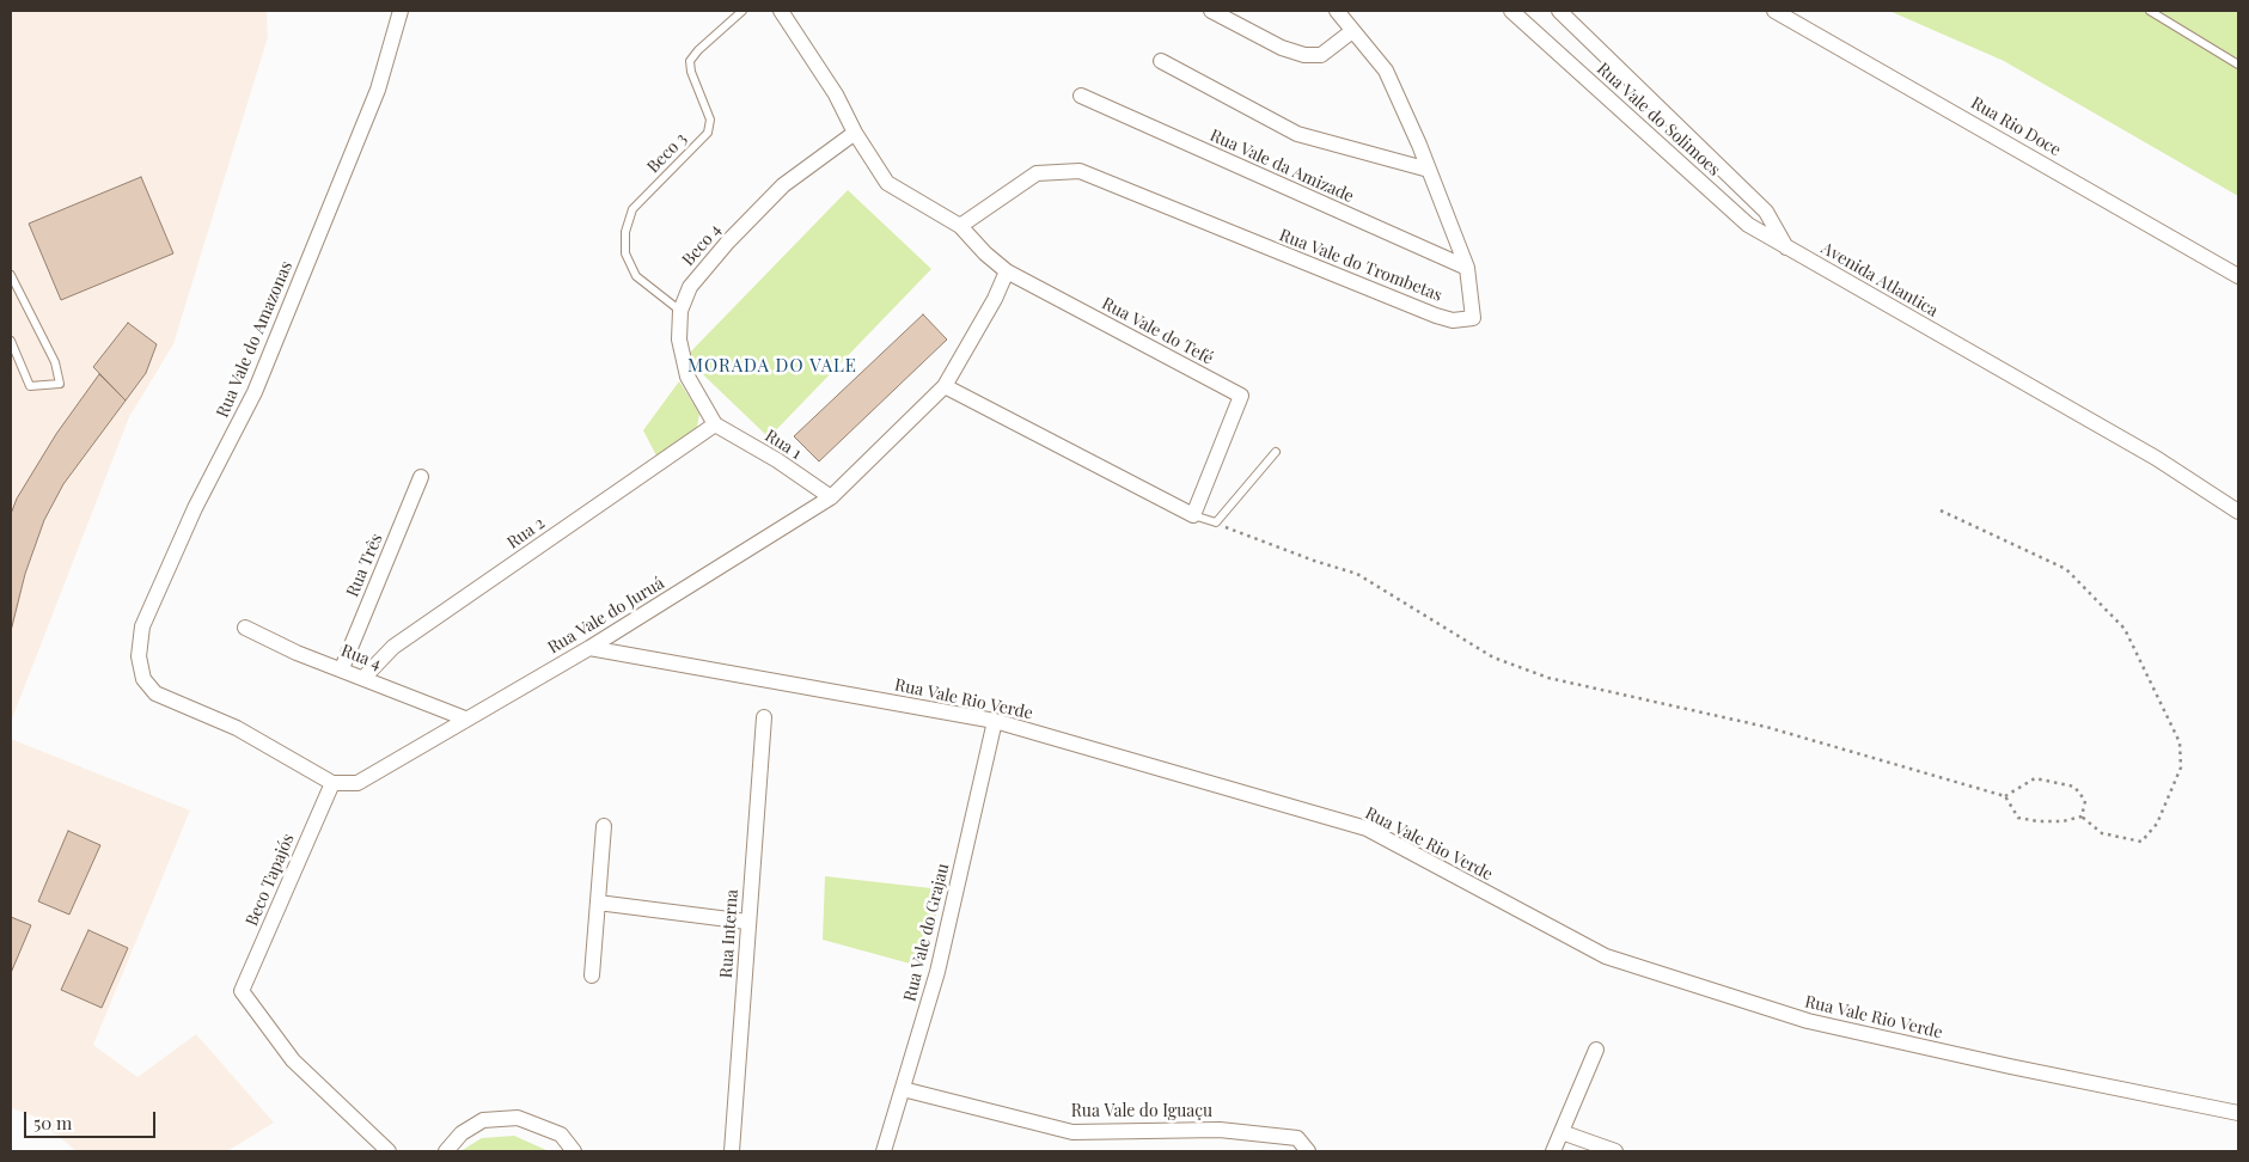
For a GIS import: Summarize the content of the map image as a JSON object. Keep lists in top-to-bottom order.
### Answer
{
  "streets": {
    "street": [
      "Rua Vale do Solimoes",
      "Rua Rio Doce",
      "Rua Vale da Amizade",
      "Beco 4",
      "Rua Vale do Trombetas",
      "Avenida Atlantica",
      "Rua Vale do Tefé",
      "Rua Vale do Amazonas",
      "Rua 1",
      "Rua 2",
      "Rua Três",
      "Rua Vale do Juruá",
      "Rua 4",
      "Rua Vale Rio Verde",
      "Beco Tapajós",
      "Rua Vale do Grajau",
      "Rua Interna",
      "Rua Vale do Iguaçu"
    ],
    "lane": ["Beco 3"]
  },
  "crossings": [
    ["Rua Vale do Solimoes", "Avenida Atlantica"],
    ["Beco 3", "Beco 4"],
    ["Rua Vale da Amizade", "Rua Vale do Trombetas"],
    ["Beco 4", "Rua Vale do Tefé"],
    ["Beco 4", "Rua 1"],
    ["Beco 4", "Rua 2"],
    ["Rua Vale do Trombetas", "Rua Vale do Tefé"],
    ["Rua Vale do Tefé", "Rua Vale do Juruá"],
    ["Rua Vale do Amazonas", "Rua Vale do Juruá"],
    ["Rua Vale do Amazonas", "Beco Tapajós"],
    ["Rua 1", "Rua 2"],
    ["Rua 1", "Rua Vale do Juruá"],
    ["Rua 2", "Rua 4"],
    ["Rua Três", "Rua 4"],
    ["Rua Vale do Juruá", "Rua 4"],
    ["Rua Vale do Juruá", "Rua Vale Rio Verde"],
    ["Rua Vale do Juruá", "Beco Tapajós"],
    ["Rua Vale Rio Verde", "Rua Vale do Grajau"],
    ["Rua Vale do Grajau", "Rua Vale do Iguaçu"]
  ],
  "districts": ["MORADA DO VALE"],
  "scale_bar": "50 m"
}
